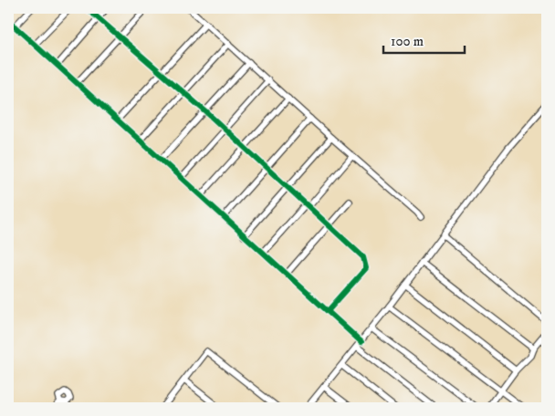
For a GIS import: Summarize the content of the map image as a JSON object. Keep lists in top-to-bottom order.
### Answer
{
  "scale_bar": "100 m"
}
